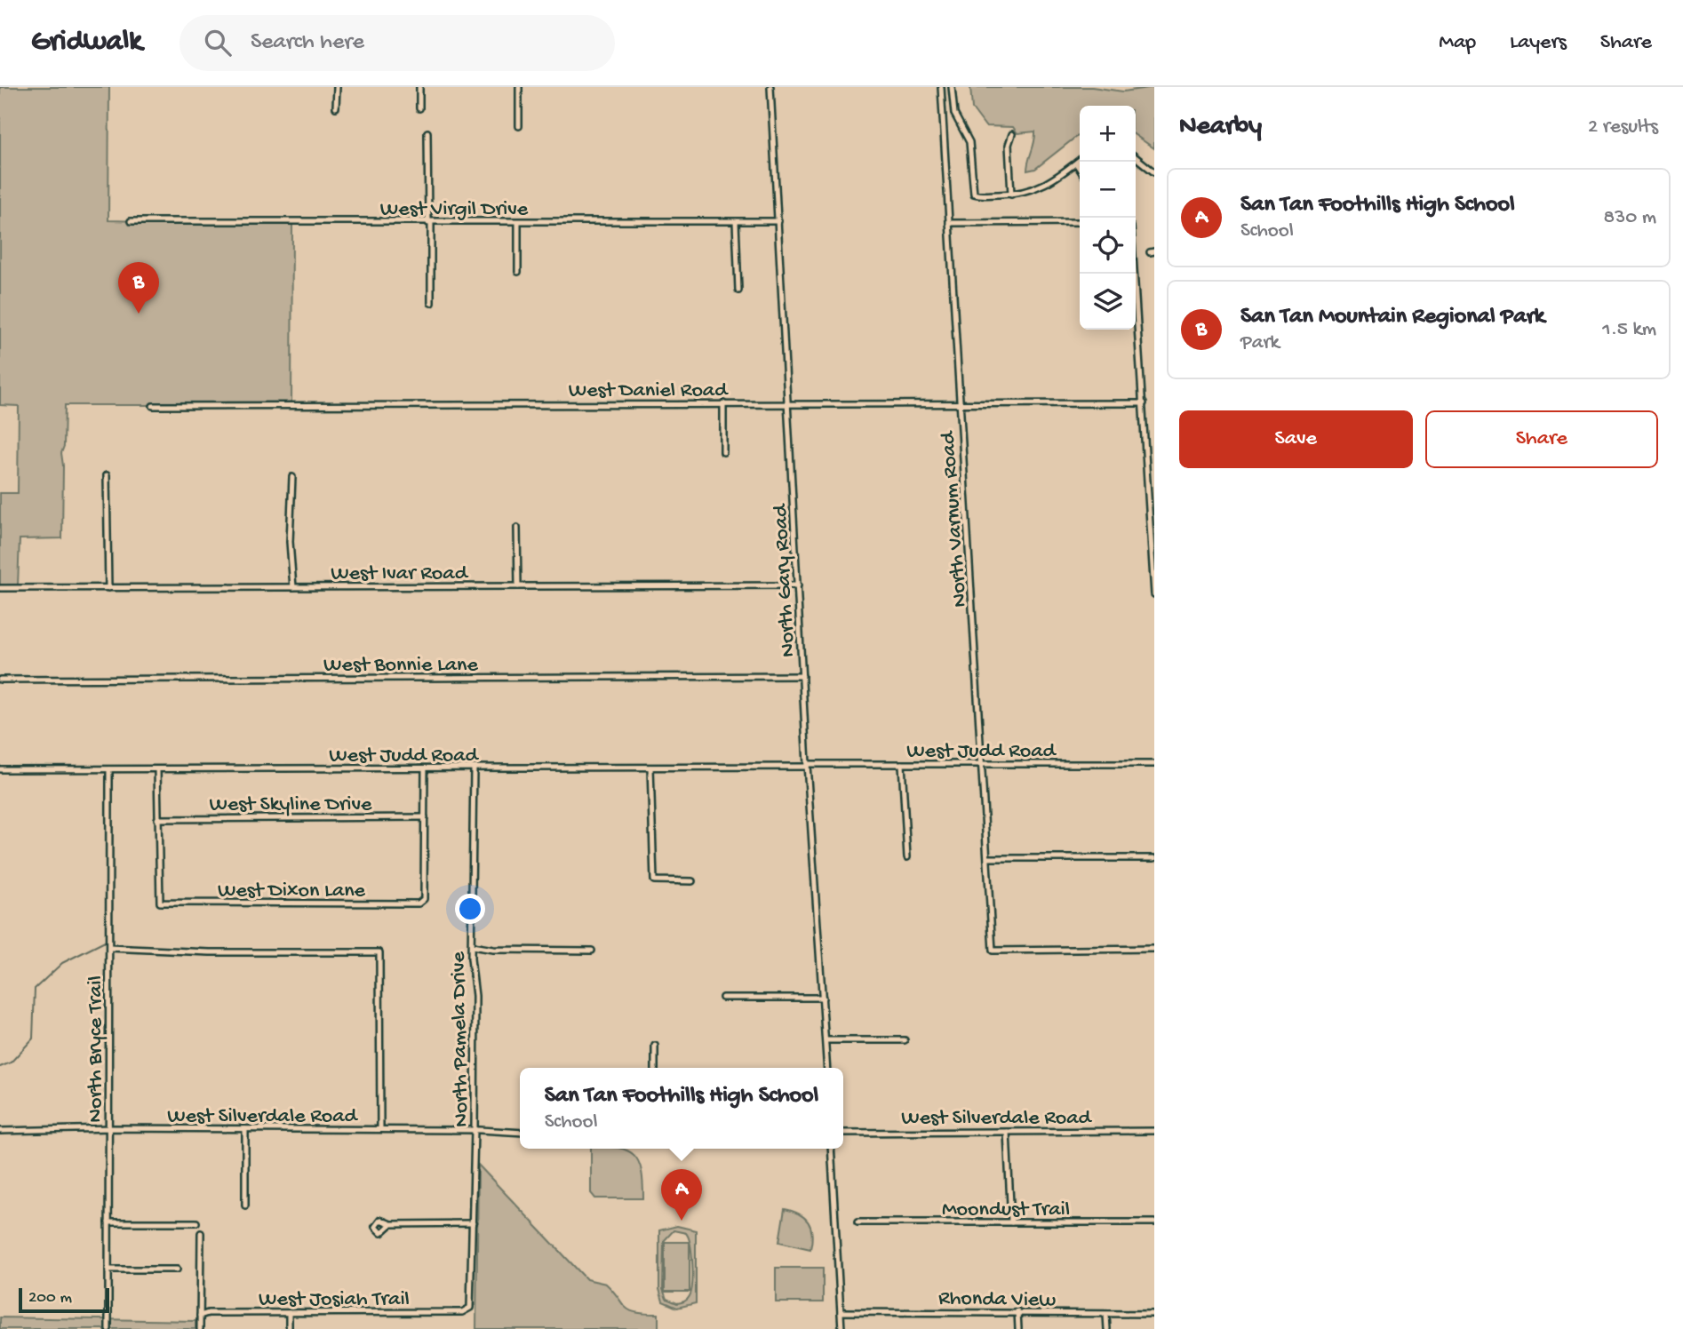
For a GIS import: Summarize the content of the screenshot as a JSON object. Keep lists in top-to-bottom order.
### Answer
{
  "streets": {
    "street": [
      "West Virgil Drive",
      "West Daniel Road",
      "North Varnum Road",
      "West Ivar Road",
      "North Gary Road",
      "West Bonnie Lane",
      "West Judd Road",
      "West Skyline Drive",
      "West Dixon Lane",
      "North Pamela Drive",
      "North Bryce Trail",
      "West Silverdale Road",
      "Moondust Trail",
      "West Josiah Trail",
      "Rhonda View"
    ]
  },
  "crossings": [
    ["West Virgil Drive", "North Gary Road"],
    ["West Daniel Road", "North Varnum Road"],
    ["West Daniel Road", "North Gary Road"],
    ["North Varnum Road", "West Judd Road"],
    ["West Ivar Road", "North Gary Road"],
    ["North Gary Road", "West Bonnie Lane"],
    ["North Gary Road", "West Judd Road"],
    ["West Judd Road", "North Pamela Drive"],
    ["West Judd Road", "North Bryce Trail"],
    ["West Skyline Drive", "West Dixon Lane"],
    ["North Pamela Drive", "West Silverdale Road"],
    ["North Pamela Drive", "West Josiah Trail"],
    ["North Bryce Trail", "West Silverdale Road"]
  ],
  "scale_bar": "200 m",
  "page": {
    "header": "Gridwalk",
    "search": "Search here",
    "nav": ["Map", "Layers", "Share"],
    "heading": ["Nearby", "2 results"],
    "map_buttons": ["+", "−"],
    "list": [
      {
        "mark": "A",
        "name": "San Tan Foothills High School",
        "note": "School",
        "value": "830 m"
      },
      {
        "mark": "B",
        "name": "San Tan Mountain Regional Park",
        "note": "Park",
        "value": "1.5 km"
      }
    ],
    "pins": ["B", "A"],
    "buttons": ["Save", "Share"],
    "popup": ["San Tan Foothills High School", "School"],
    "scale": "200 m"
  }
}
